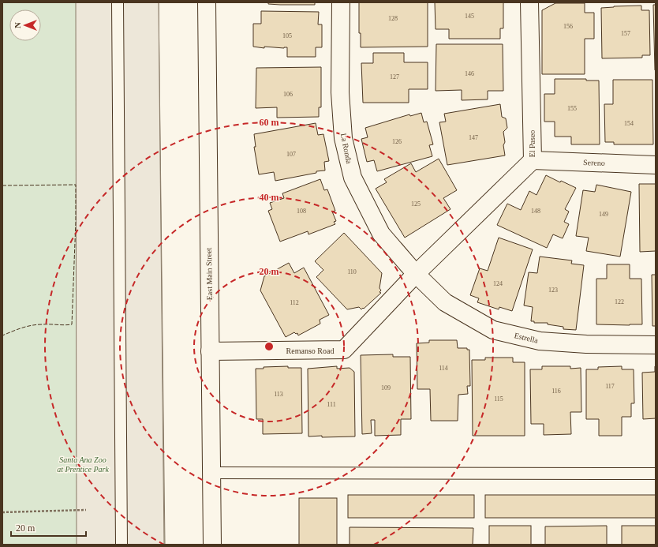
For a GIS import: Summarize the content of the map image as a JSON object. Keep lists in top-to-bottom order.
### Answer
{
  "streets": {
    "street": [
      "El Paseo",
      "La Ronda",
      "Sereno",
      "East Main Street",
      "Estrella",
      "Remanso Road"
    ]
  },
  "crossings": [
    ["El Paseo", "La Ronda"],
    ["El Paseo", "Sereno"],
    ["El Paseo", "Estrella"],
    ["El Paseo", "Remanso Road"],
    ["La Ronda", "Estrella"],
    ["La Ronda", "Remanso Road"],
    ["East Main Street", "Remanso Road"],
    ["Estrella", "Remanso Road"]
  ],
  "parks": ["Santa Ana Zoo at Prentice Park"],
  "house_numbers": [
    "145",
    "128",
    "156",
    "157",
    "105",
    "146",
    "127",
    "106",
    "155",
    "154",
    "147",
    "126",
    "107",
    "125",
    "108",
    "148",
    "149",
    "110",
    "124",
    "123",
    "122",
    "112",
    "114",
    "117",
    "109",
    "116",
    "113",
    "115",
    "111"
  ],
  "scale_bar": "20 m",
  "north": "left",
  "rings": ["60 m", "40 m", "20 m"]
}
